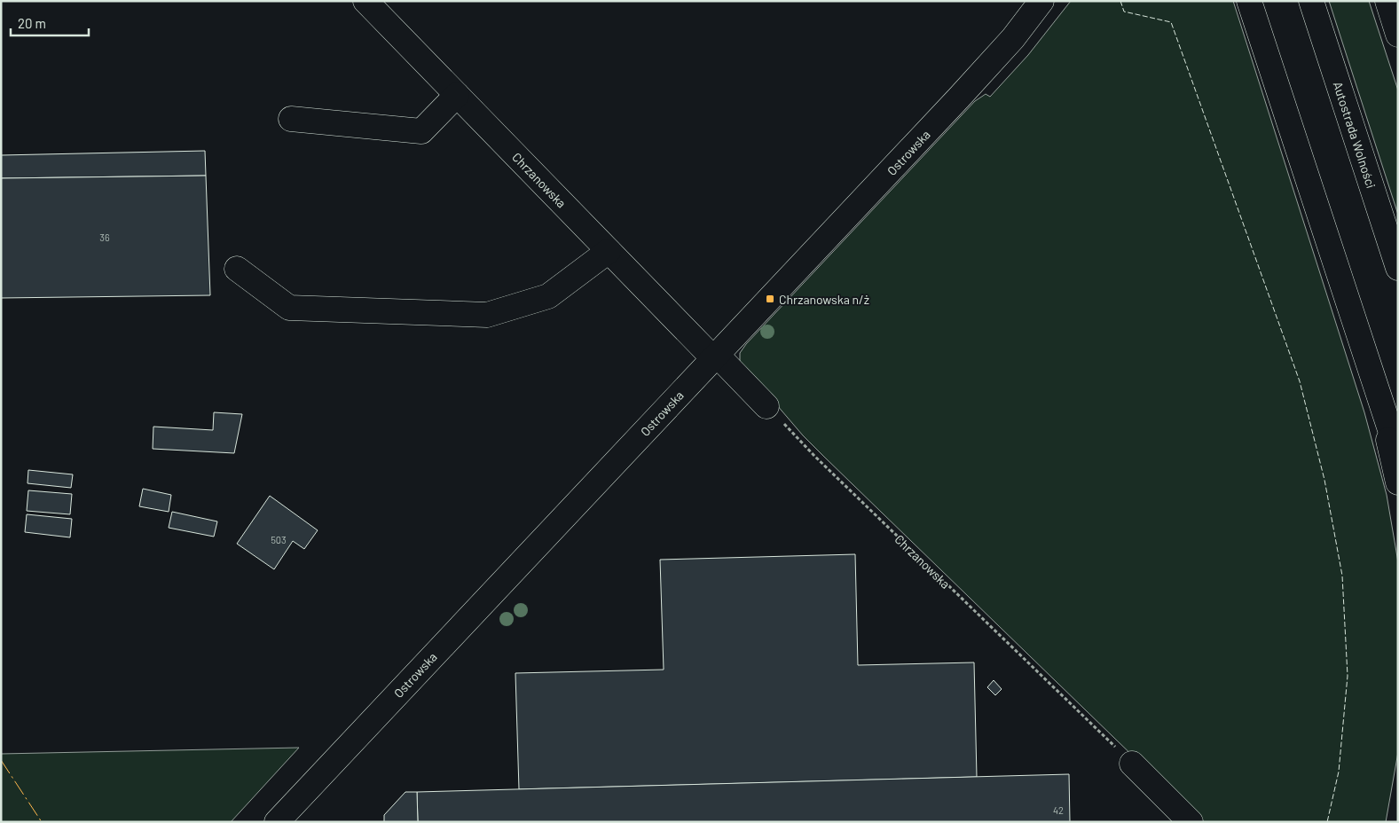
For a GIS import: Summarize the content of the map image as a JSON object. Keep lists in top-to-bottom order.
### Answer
{
  "streets": {
    "main road": ["Autostrada Wolności", "Ostrowska", "Chrzanowska"]
  },
  "crossings": [
    ["Ostrowska", "Chrzanowska"]
  ],
  "places": {
    "transit": ["Chrzanowska n/ż"]
  },
  "house_numbers": ["36", "503", "42"],
  "scale_bar": "20 m"
}
